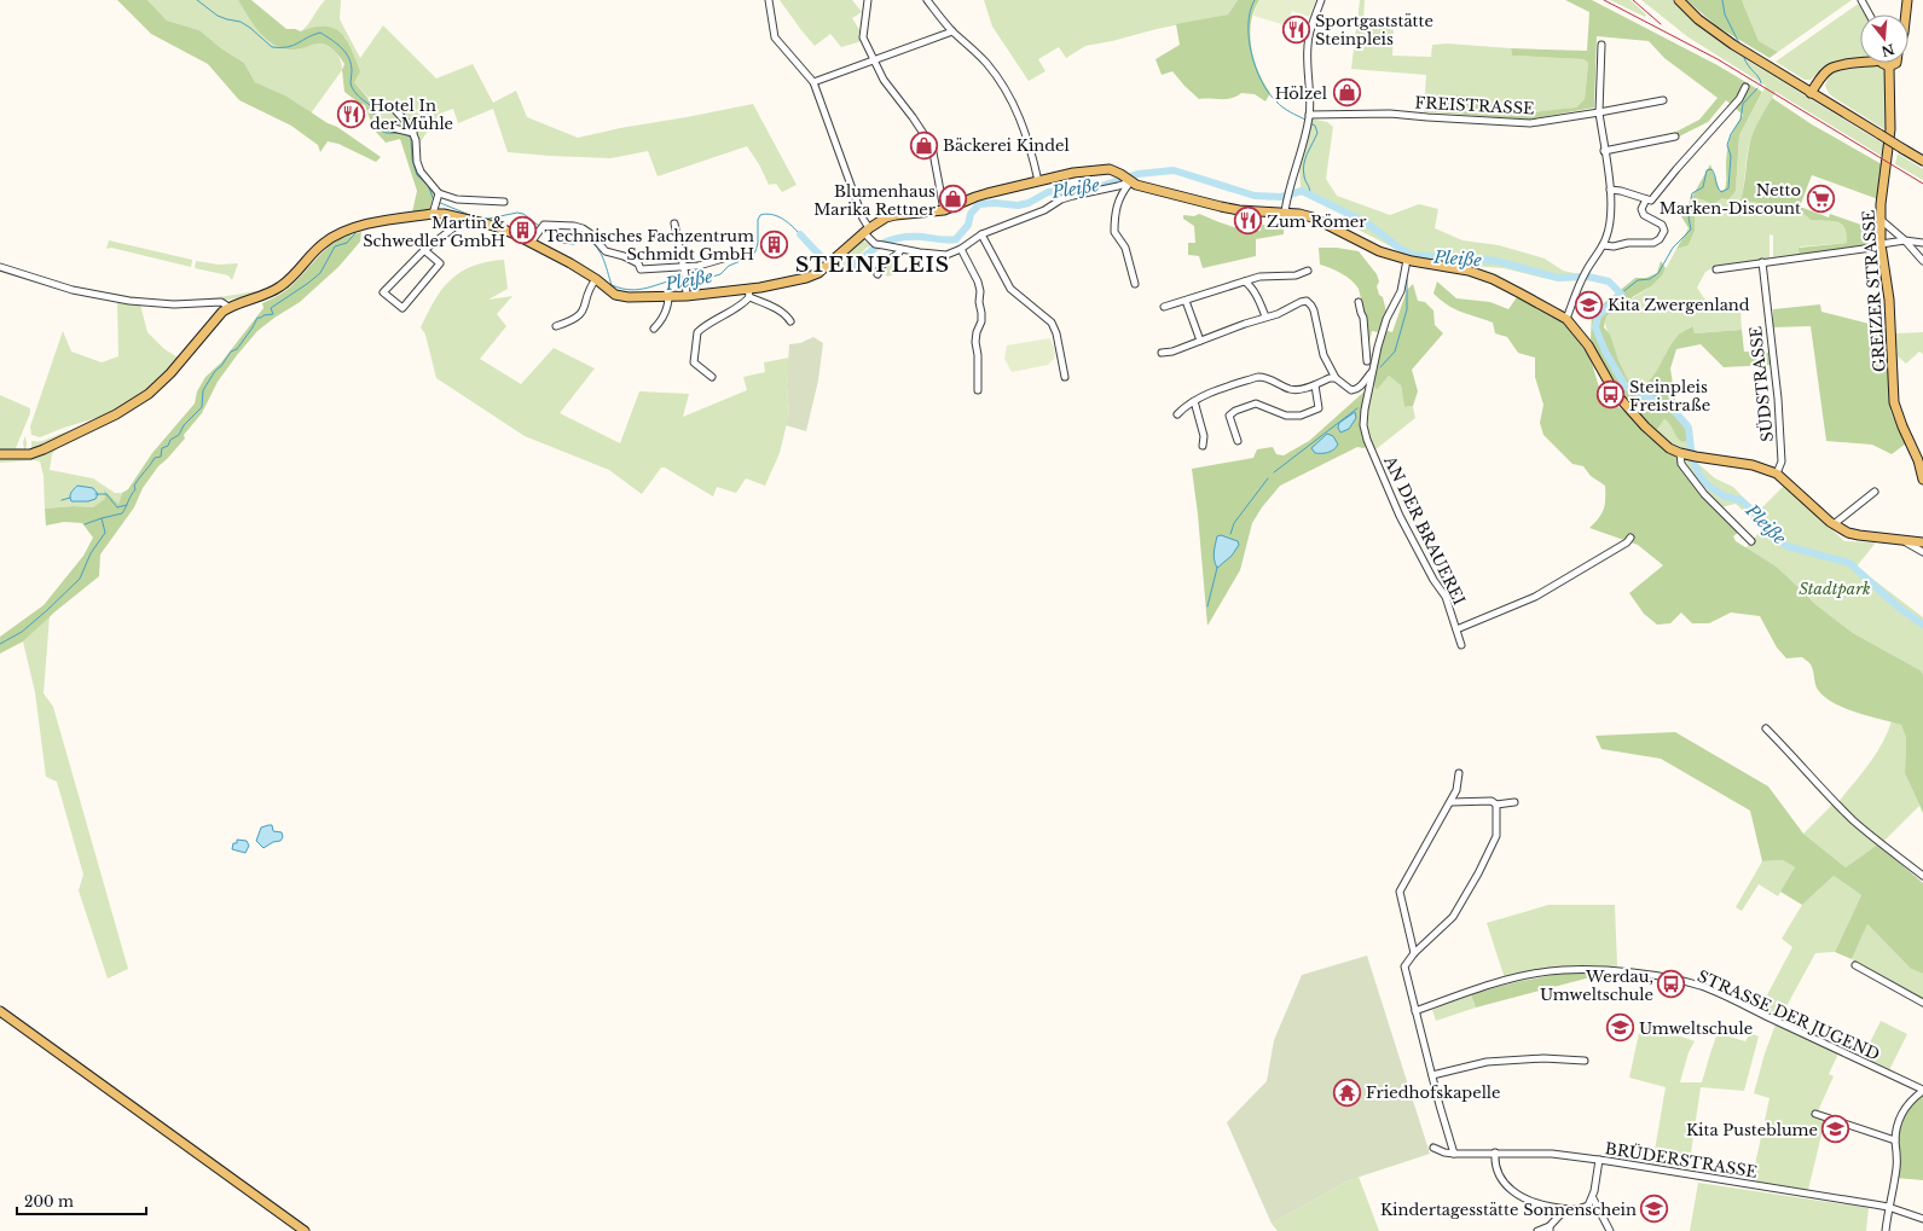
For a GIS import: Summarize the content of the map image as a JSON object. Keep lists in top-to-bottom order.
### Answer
{
  "streets": {
    "main road": ["GREIZER STRASSE"],
    "street": [
      "FREISTRASSE",
      "SÜDSTRASSE",
      "AN DER BRAUEREI",
      "STRASSE DER JUGEND",
      "BRÜDERSTRASSE"
    ]
  },
  "districts": ["STEINPLEIS"],
  "water": ["Pleiße"],
  "parks": ["Stadtpark"],
  "places": {
    "restaurant": ["Sportgaststätte Steinpleis", "Hotel In der Mühle", "Zum Römer"],
    "shop": ["Hölzel", "Bäckerei Kindel", "Blumenhaus Marika Rettner"],
    "supermarket": ["Netto Marken-Discount"],
    "building": ["Martin & Schwedler GmbH", "Technisches Fachzentrum Schmidt GmbH"],
    "school or university": [
      "Kita Zwergenland",
      "Umweltschule",
      "Kita Pusteblume",
      "Kindertagesstätte Sonnenschein"
    ],
    "bus stop": ["Steinpleis Freistraße", "Werdau, Umweltschule"],
    "temple": ["Friedhofskapelle"]
  },
  "scale_bar": "200 m",
  "north": "bottom"
}
